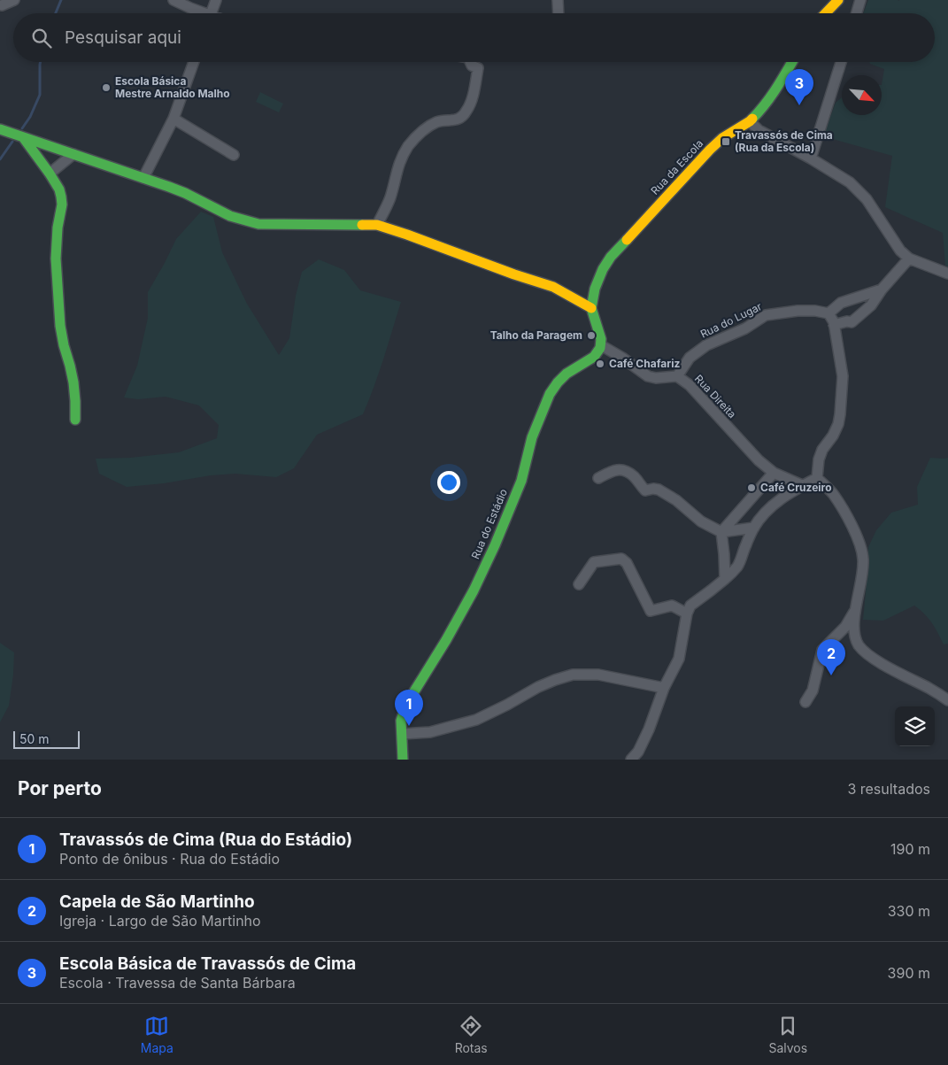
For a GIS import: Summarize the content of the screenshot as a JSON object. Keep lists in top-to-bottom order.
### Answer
{
  "streets": {
    "street": [
      "Rua da Escola",
      "Rua do Lugar",
      "Rua Direita",
      "Rua do Estádio"
    ]
  },
  "crossings": [
    ["Rua do Lugar", "Rua Direita"],
    ["Rua Direita", "Rua do Estádio"]
  ],
  "places": {
    "other": [
      "Escola Básica Mestre Arnaldo Malho",
      "Talho da Paragem",
      "Café Chafariz",
      "Café Cruzeiro"
    ],
    "transit": ["Travassós de Cima (Rua da Escola)"]
  },
  "scale_bar": "50 m",
  "north": "bottom right",
  "page": {
    "search": "Pesquisar aqui",
    "pins": ["3", "2", "1"],
    "scale": "50 m",
    "heading": ["Por perto", "3 resultados"],
    "list": [
      {
        "mark": "1",
        "name": "Travassós de Cima (Rua do Estádio)",
        "note": "Ponto de ônibus · Rua do Estádio",
        "value": "190 m"
      },
      {
        "mark": "2",
        "name": "Capela de São Martinho",
        "note": "Igreja · Largo de São Martinho",
        "value": "330 m"
      },
      {
        "mark": "3",
        "name": "Escola Básica de Travassós de Cima",
        "note": "Escola · Travessa de Santa Bárbara",
        "value": "390 m"
      }
    ],
    "nav": ["Mapa", "Rotas", "Salvos"]
  }
}
